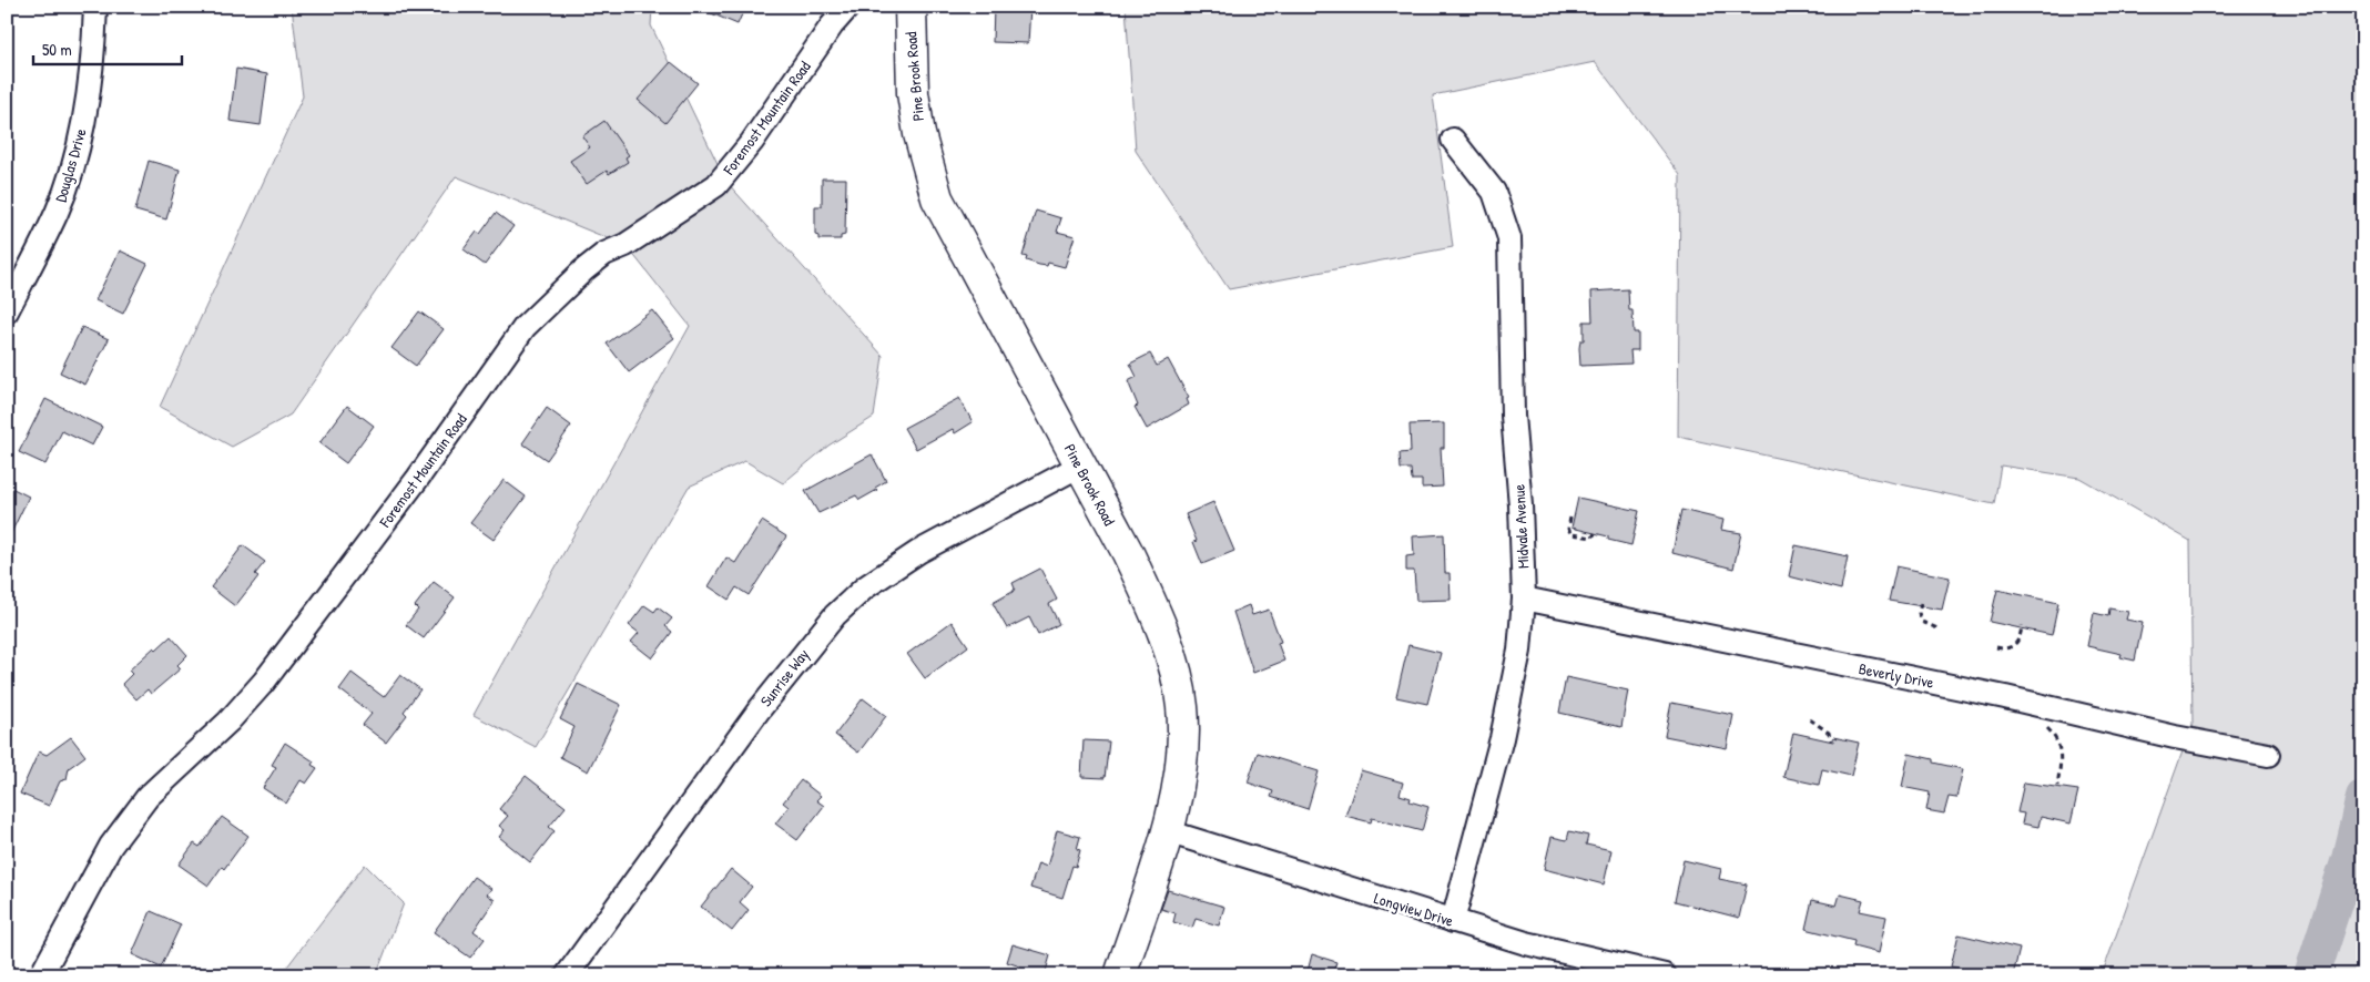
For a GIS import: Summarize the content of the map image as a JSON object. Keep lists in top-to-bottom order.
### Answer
{
  "streets": {
    "street": [
      "Pine Brook Road",
      "Foremost Mountain Road",
      "Douglas Drive",
      "Midvale Avenue",
      "Beverly Drive",
      "Sunrise Way",
      "Longview Drive"
    ]
  },
  "crossings": [
    ["Pine Brook Road", "Sunrise Way"],
    ["Pine Brook Road", "Longview Drive"],
    ["Midvale Avenue", "Beverly Drive"],
    ["Midvale Avenue", "Longview Drive"]
  ],
  "scale_bar": "50 m"
}
